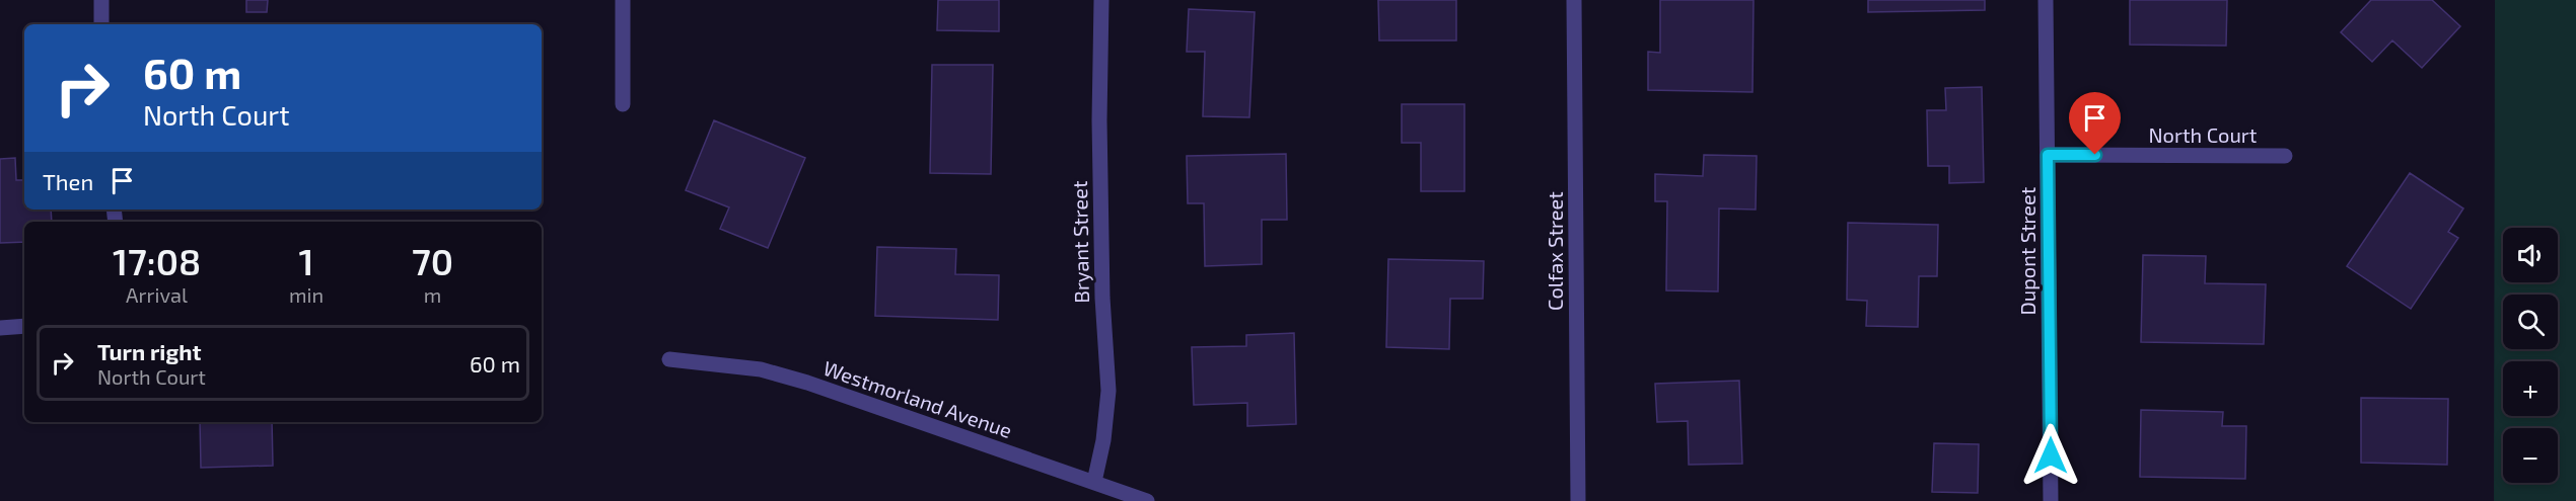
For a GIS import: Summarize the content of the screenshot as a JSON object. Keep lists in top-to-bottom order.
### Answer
{
  "streets": {
    "street": [
      "North Court",
      "Bryant Street",
      "Colfax Street",
      "Dupont Street",
      "Westmorland Avenue"
    ]
  },
  "crossings": [
    ["North Court", "Dupont Street"],
    ["Bryant Street", "Westmorland Avenue"]
  ],
  "page": {
    "turn": ["60 m", "North Court"],
    "then": "Then",
    "eta": [
      "17:08",
      "Arrival",
      "1",
      "min",
      "70",
      "m"
    ],
    "map_buttons": ["+", "−"],
    "list": [
      {
        "name": "Turn right",
        "note": "North Court",
        "value": "60 m"
      }
    ]
  }
}
